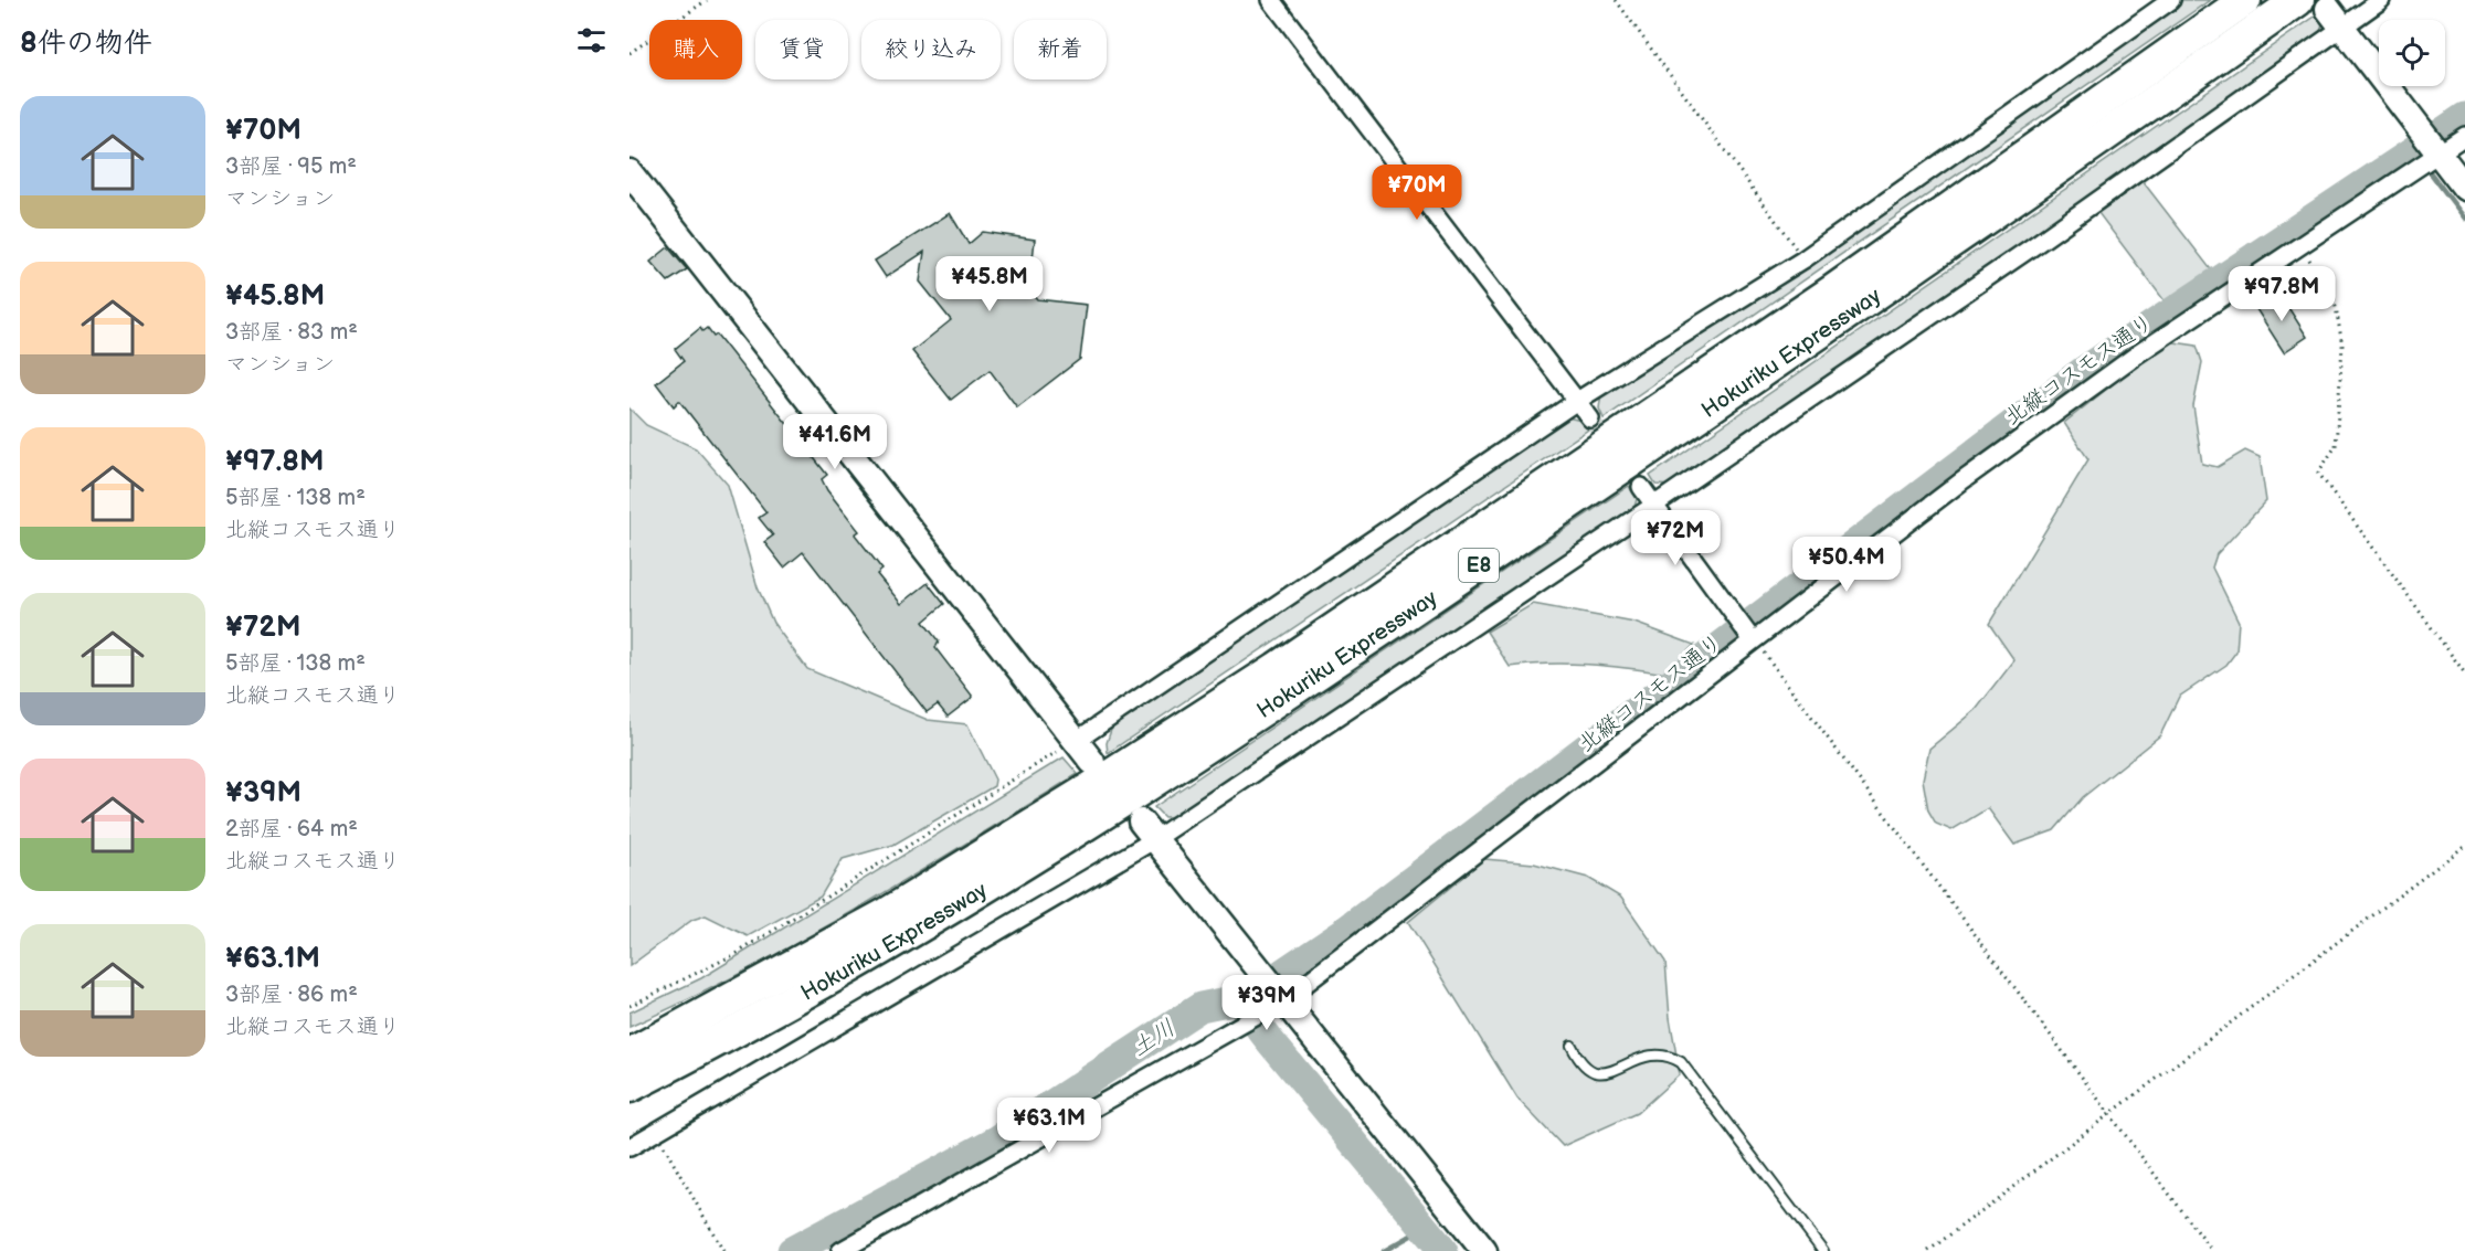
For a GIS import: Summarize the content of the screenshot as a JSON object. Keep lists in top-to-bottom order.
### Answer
{
  "streets": {
    "highway": ["Hokuriku Expressway", "E8"],
    "street": ["北縦コスモス通り"]
  },
  "water": ["土川"],
  "page": {
    "heading": "8件の物件",
    "chip": [
      "購入",
      "賃貸",
      "絞り込み",
      "新着"
    ],
    "list": [
      {
        "name": "¥70M",
        "note": "3部屋 · 95 m² · マンション"
      },
      {
        "name": "¥45.8M",
        "note": "3部屋 · 83 m² · マンション"
      },
      {
        "name": "¥97.8M",
        "note": "5部屋 · 138 m² · 北縦コスモス通り"
      },
      {
        "name": "¥72M",
        "note": "5部屋 · 138 m² · 北縦コスモス通り"
      },
      {
        "name": "¥39M",
        "note": "2部屋 · 64 m² · 北縦コスモス通り"
      },
      {
        "name": "¥63.1M",
        "note": "3部屋 · 86 m² · 北縦コスモス通り"
      }
    ],
    "price": [
      "¥70M",
      "¥45.8M",
      "¥97.8M",
      "¥41.6M",
      "¥72M",
      "¥50.4M",
      "¥39M",
      "¥63.1M"
    ]
  }
}
